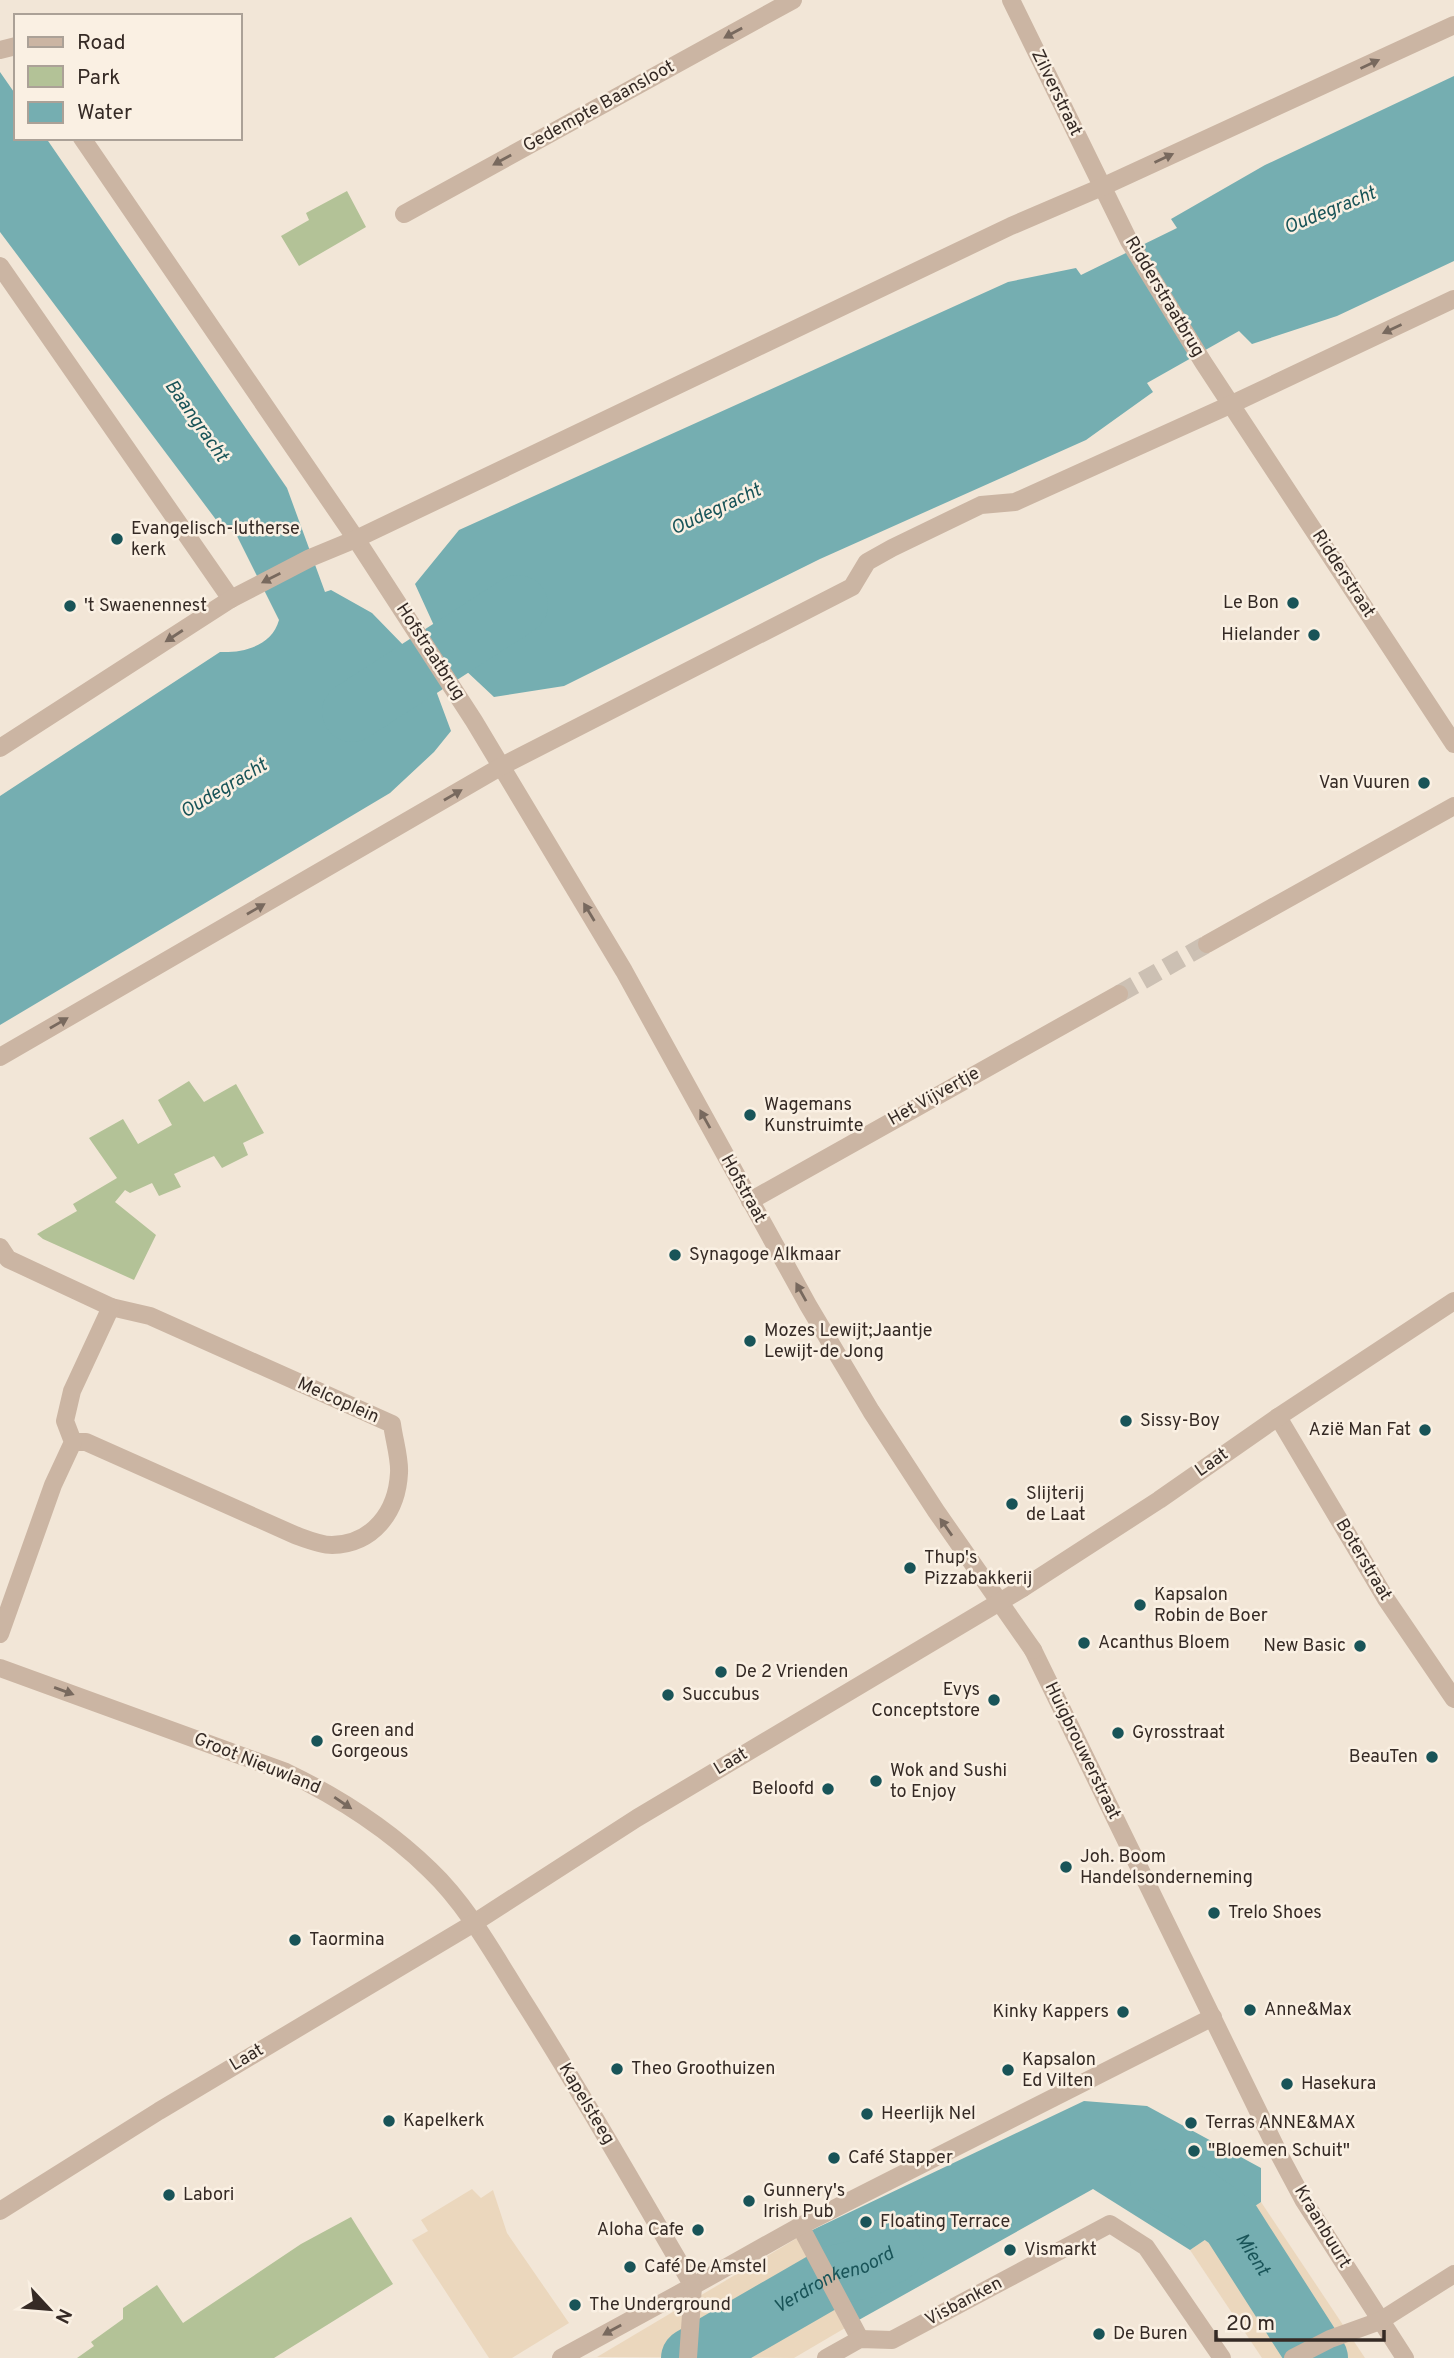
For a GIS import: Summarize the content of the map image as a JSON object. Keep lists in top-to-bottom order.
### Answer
{
  "streets": {
    "street": [
      "Zilverstraat",
      "Gedempte Baansloot",
      "Ridderstraatbrug",
      "Ridderstraat",
      "Hofstraatbrug",
      "Het Vijvertje",
      "Hofstraat",
      "Melcoplein",
      "Laat",
      "Boterstraat",
      "Huigbrouwerstraat",
      "Groot Nieuwland",
      "Kapelsteeg",
      "Kraanbuurt",
      "Visbanken"
    ]
  },
  "crossings": [
    ["Zilverstraat", "Ridderstraatbrug"],
    ["Ridderstraatbrug", "Ridderstraat"],
    ["Hofstraatbrug", "Hofstraat"],
    ["Het Vijvertje", "Hofstraat"],
    ["Hofstraat", "Laat"],
    ["Hofstraat", "Huigbrouwerstraat"],
    ["Laat", "Boterstraat"],
    ["Laat", "Huigbrouwerstraat"],
    ["Laat", "Groot Nieuwland"],
    ["Laat", "Kapelsteeg"],
    ["Huigbrouwerstraat", "Kraanbuurt"],
    ["Groot Nieuwland", "Kapelsteeg"]
  ],
  "one_way": ["Gedempte Baansloot", "Hofstraat", "Groot Nieuwland"],
  "water": [
    "Oudegracht",
    "Baangracht",
    "Mient",
    "Verdronkenoord"
  ],
  "places": [
    "Evangelisch-lutherse kerk",
    "Le Bon",
    "'t Swaenennest",
    "Hielander",
    "Van Vuuren",
    "Wagemans Kunstruimte",
    "Synagoge Alkmaar",
    "Mozes Lewijt;Jaantje Lewijt-de Jong",
    "Sissy-Boy",
    "Azië Man Fat",
    "Slijterij de Laat",
    "Thup's Pizzabakkerij",
    "Kapsalon Robin de Boer",
    "Acanthus Bloem",
    "New Basic",
    "De 2 Vrienden",
    "Succubus",
    "Evys Conceptstore",
    "Gyrosstraat",
    "Green and Gorgeous",
    "BeauTen",
    "Wok and Sushi to Enjoy",
    "Beloofd",
    "Joh. Boom Handelsonderneming",
    "Trelo Shoes",
    "Taormina",
    "Anne&Max",
    "Kinky Kappers",
    "Theo Groothuizen",
    "Kapsalon Ed Vilten",
    "Hasekura",
    "Heerlijk Nel",
    "Kapelkerk",
    "Terras ANNE&MAX",
    "\"Bloemen Schuit\"",
    "Café Stapper",
    "Labori",
    "Gunnery's Irish Pub",
    "Floating Terrace",
    "Aloha Cafe",
    "Vismarkt",
    "Café De Amstel",
    "The Underground",
    "De Buren"
  ],
  "legend": ["Road", "Park", "Water"],
  "scale_bar": "20 m",
  "north": "bottom right"
}
